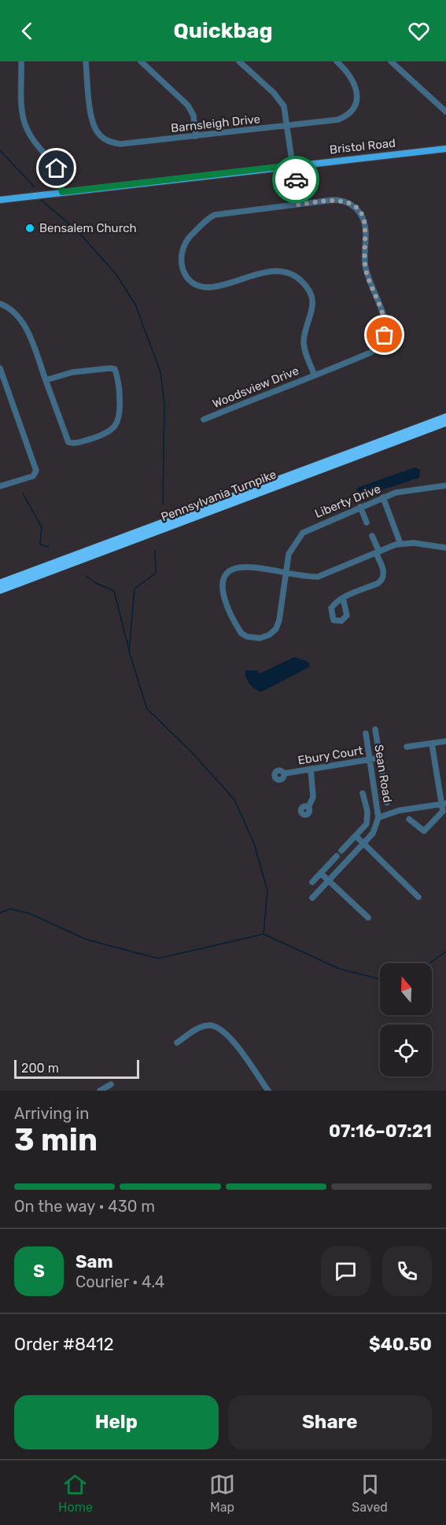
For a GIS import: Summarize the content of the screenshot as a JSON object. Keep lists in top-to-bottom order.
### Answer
{
  "streets": {
    "highway": ["Pennsylvania Turnpike"],
    "main road": ["Bristol Road"],
    "street": [
      "Barnsleigh Drive",
      "Woodsview Drive",
      "Liberty Drive",
      "Ebury Court",
      "Sean Road"
    ]
  },
  "crossings": [
    ["Ebury Court", "Sean Road"]
  ],
  "places": ["Bensalem Church"],
  "scale_bar": "200 m",
  "north": "top",
  "page": {
    "header": "Quickbag",
    "scale": "200 m",
    "heading": ["3 min", "Arriving in", "07:16–07:21"],
    "panel": [
      "Sam",
      "Courier · 4.4",
      "Order #8412",
      "$40.50"
    ],
    "bar": "On the way · 430 m",
    "round": "S",
    "buttons": ["Help", "Share"],
    "tabs": ["Home", "Map", "Saved"]
  }
}
